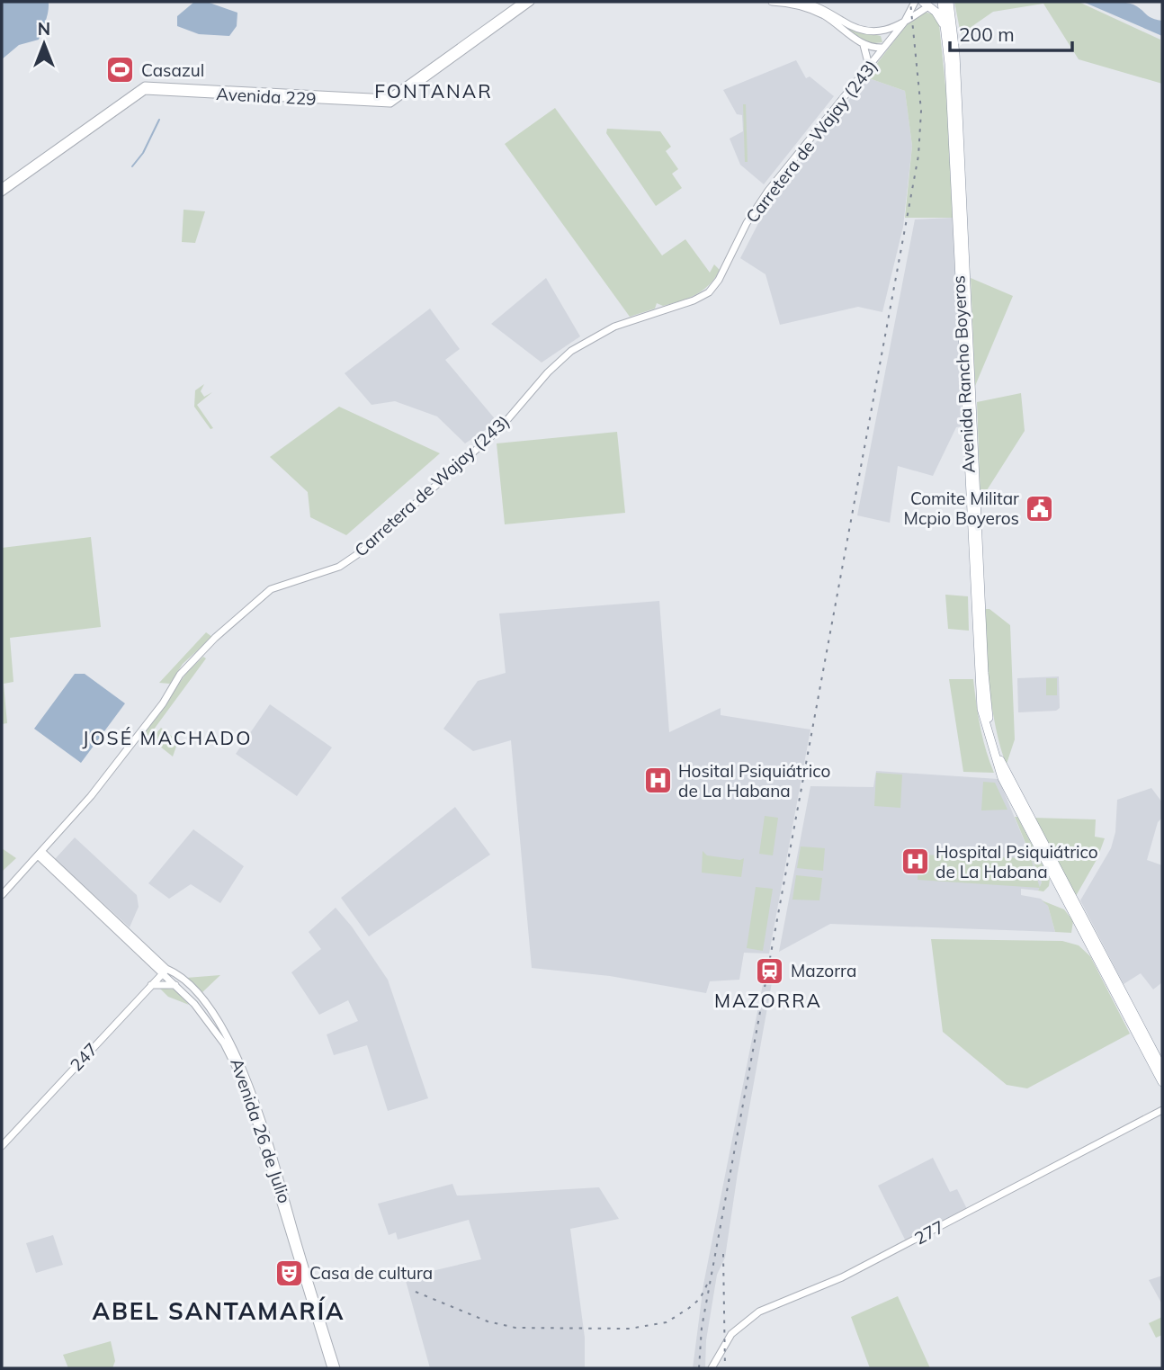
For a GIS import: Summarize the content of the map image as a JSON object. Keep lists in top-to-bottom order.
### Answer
{
  "streets": {
    "highway": ["Avenida Rancho Boyeros"],
    "street": [
      "Avenida 229",
      "Carretera de Wajay (243)",
      "247",
      "Avenida 26 de Julio",
      "277"
    ]
  },
  "crossings": [
    ["Carretera de Wajay (243)", "Avenida 26 de Julio"],
    ["247", "Avenida 26 de Julio"]
  ],
  "districts": [
    "FONTANAR",
    "JOSÉ MACHADO",
    "MAZORRA",
    "ABEL SANTAMARÍA"
  ],
  "places": {
    "sports": ["Casazul"],
    "public building": ["Comite Militar Mcpio Boyeros"],
    "hospital": ["Hosital Psiquiátrico de La Habana", "Hospital Psiquiátrico de La Habana"],
    "station": ["Mazorra"],
    "theatre": ["Casa de cultura"]
  },
  "scale_bar": "200 m",
  "north": "top"
}
